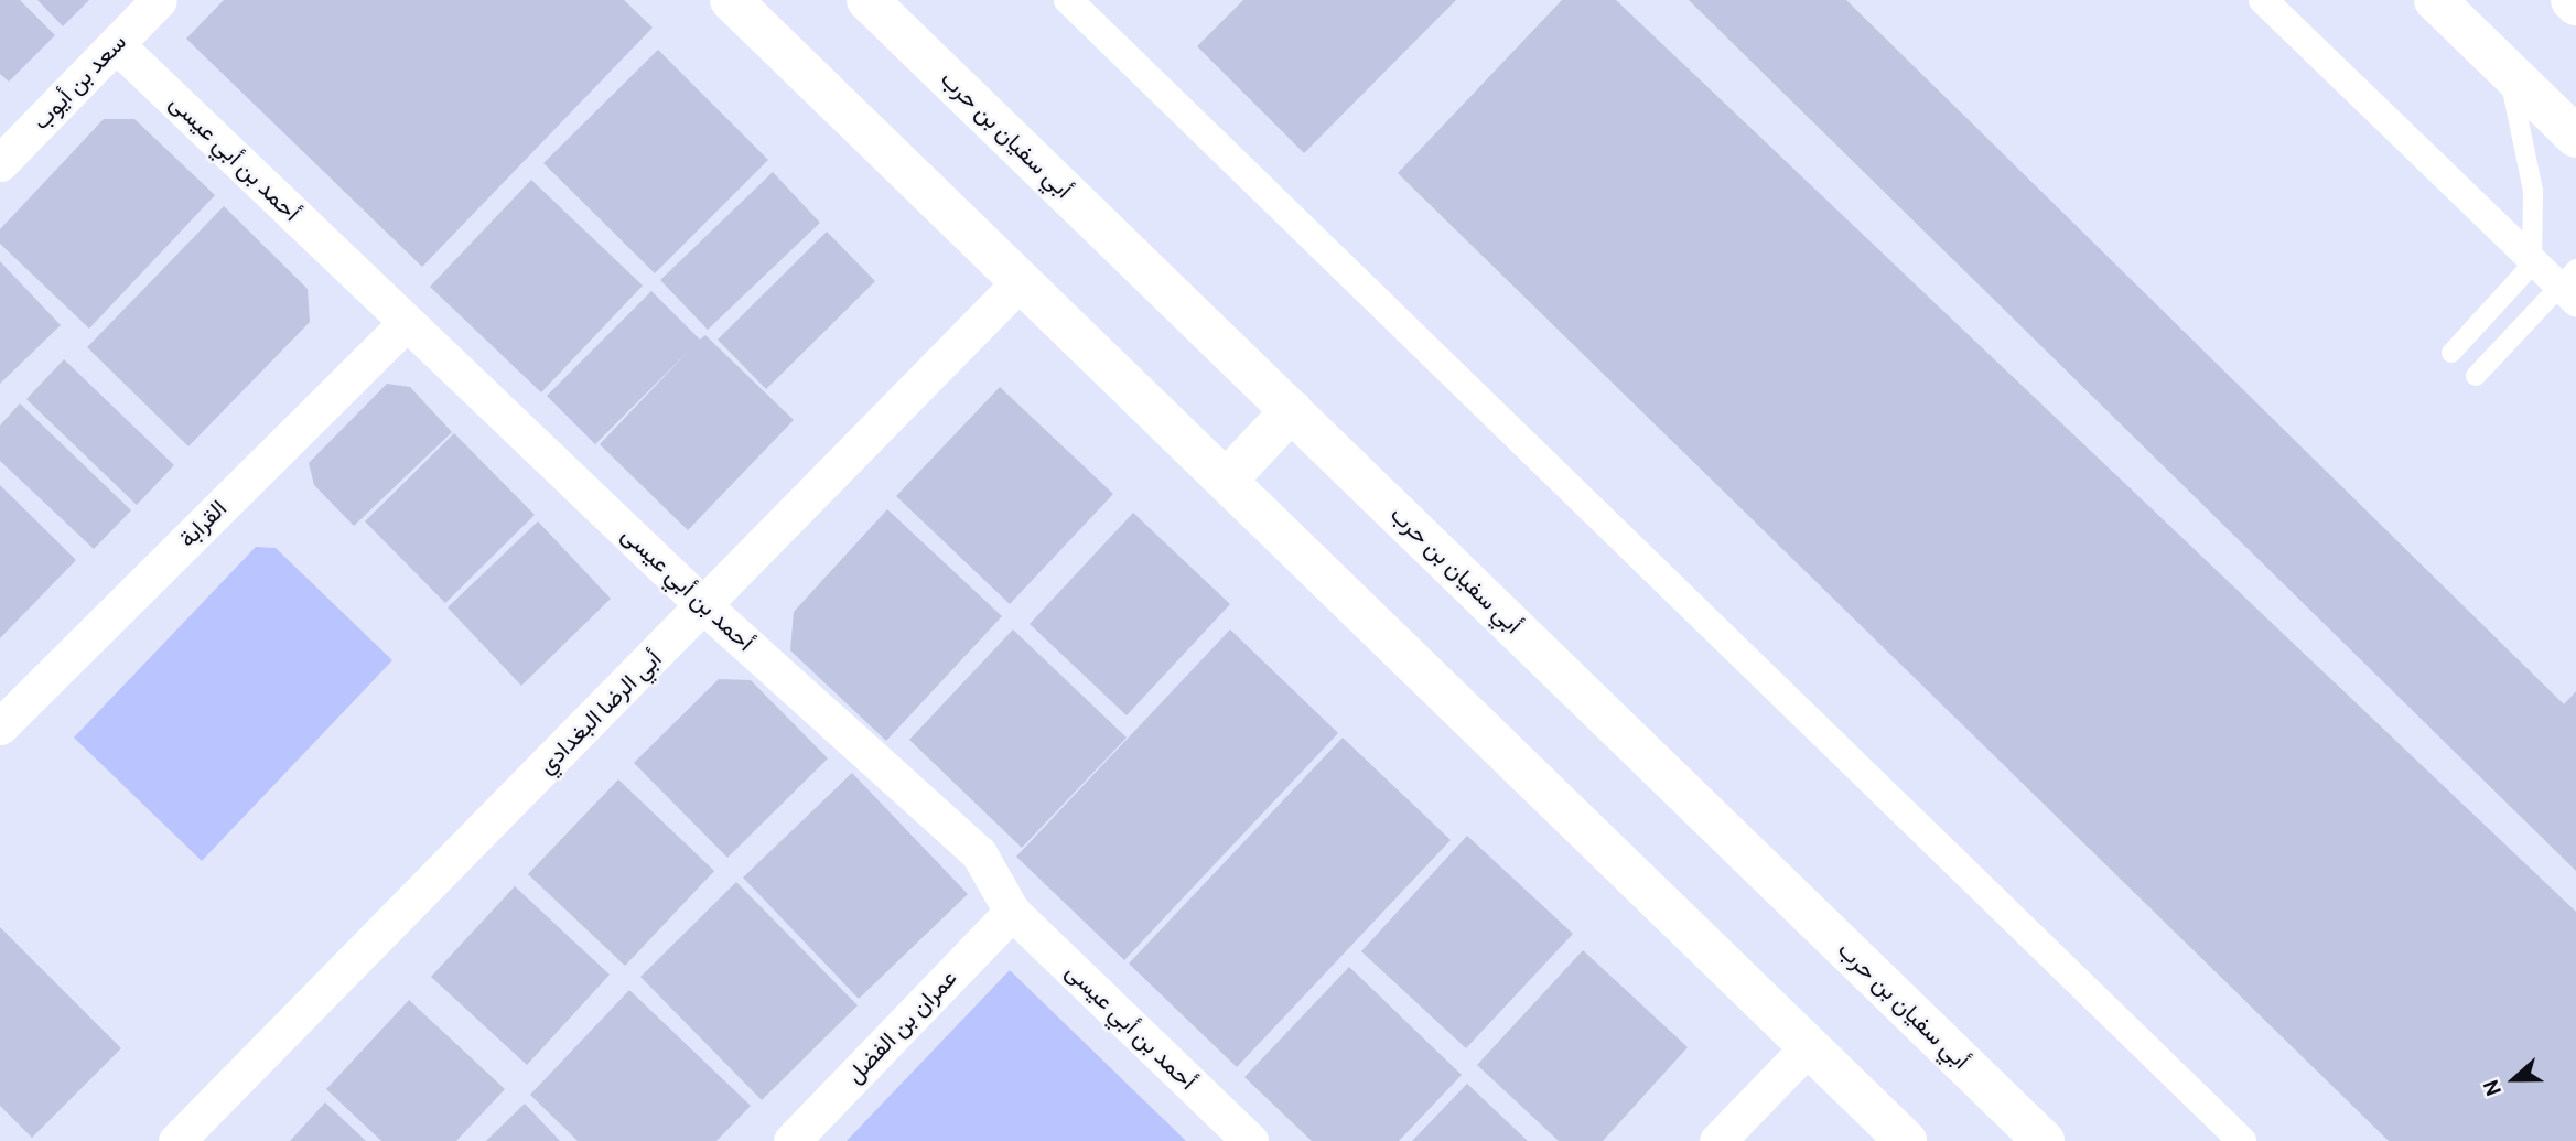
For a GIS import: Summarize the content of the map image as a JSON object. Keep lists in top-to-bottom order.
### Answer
{
  "streets": {
    "street": [
      "سعد بن أيوب",
      "أبي سفيان بن حرب",
      "أحمد بن أبي عيسى",
      "القرابة",
      "أبي الرضا البغدادي",
      "عمران بن الفضل"
    ]
  },
  "crossings": [
    ["سعد بن أيوب", "أحمد بن أبي عيسى"],
    ["أحمد بن أبي عيسى", "القرابة"],
    ["أحمد بن أبي عيسى", "أبي الرضا البغدادي"],
    ["أحمد بن أبي عيسى", "عمران بن الفضل"]
  ],
  "north": "left"
}
